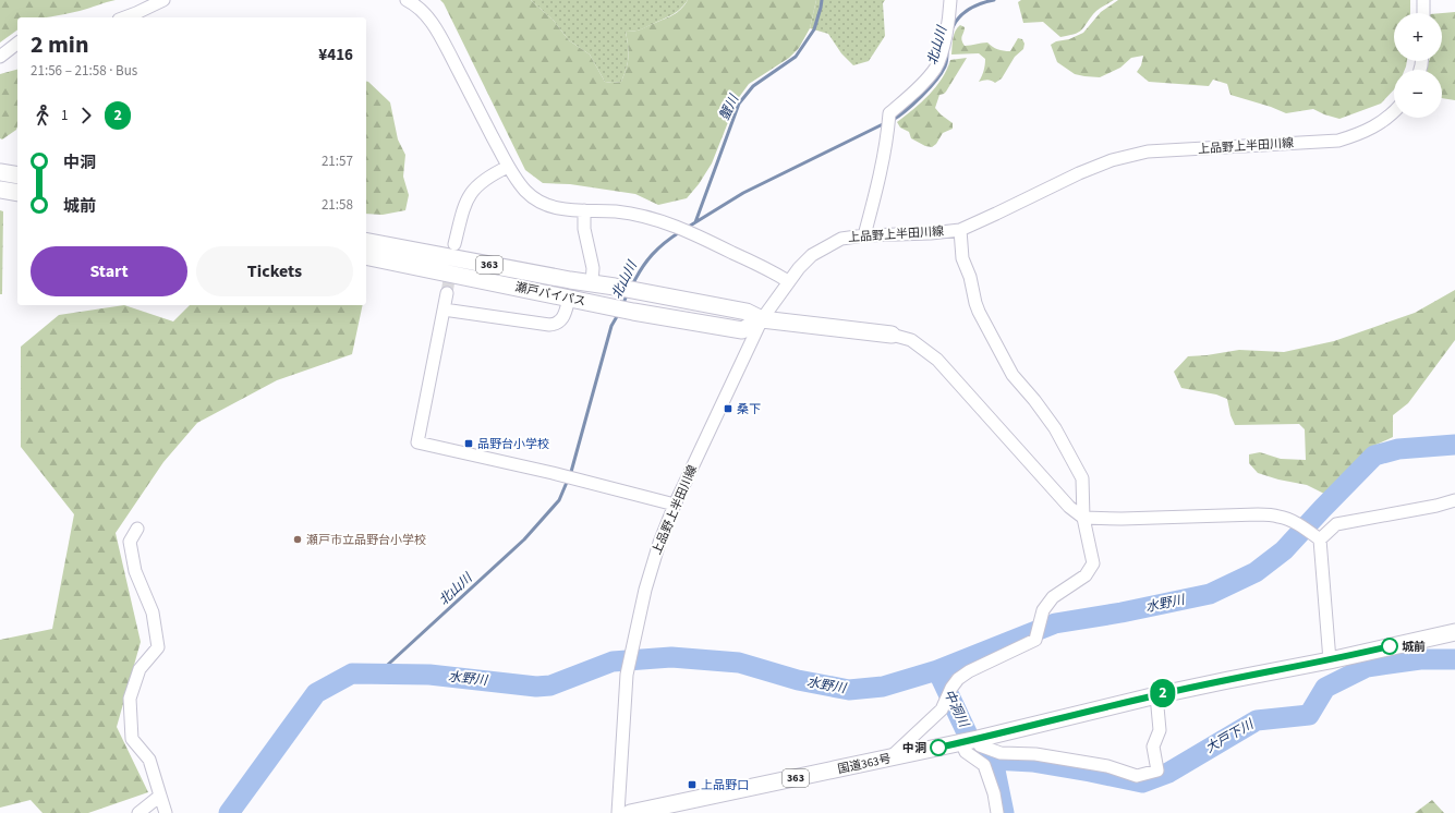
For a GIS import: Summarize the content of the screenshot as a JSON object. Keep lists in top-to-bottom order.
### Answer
{
  "streets": {
    "highway": ["363", "瀬戸バイパス", "国道363号"],
    "street": ["上品野上半田川線"]
  },
  "crossings": [
    ["上品野上半田川線", "瀬戸バイパス"]
  ],
  "water": [
    "北山川",
    "蟹川",
    "水野川",
    "中洞川",
    "大戸下川"
  ],
  "places": {
    "transit": ["桑下", "品野台小学校", "上品野口"],
    "other": ["瀬戸市立品野台小学校", "城前", "中洞"]
  },
  "lines": ["bus line 2"],
  "page": {
    "on_map": "2",
    "map_buttons": ["+", "−"],
    "heading": ["2 min", "21:56 – 21:58 · Bus", "¥416"],
    "legs": ["1", "2"],
    "list": [
      {
        "name": "中洞",
        "value": "21:57"
      },
      {
        "name": "城前",
        "value": "21:58"
      }
    ],
    "buttons": ["Start", "Tickets"]
  }
}
